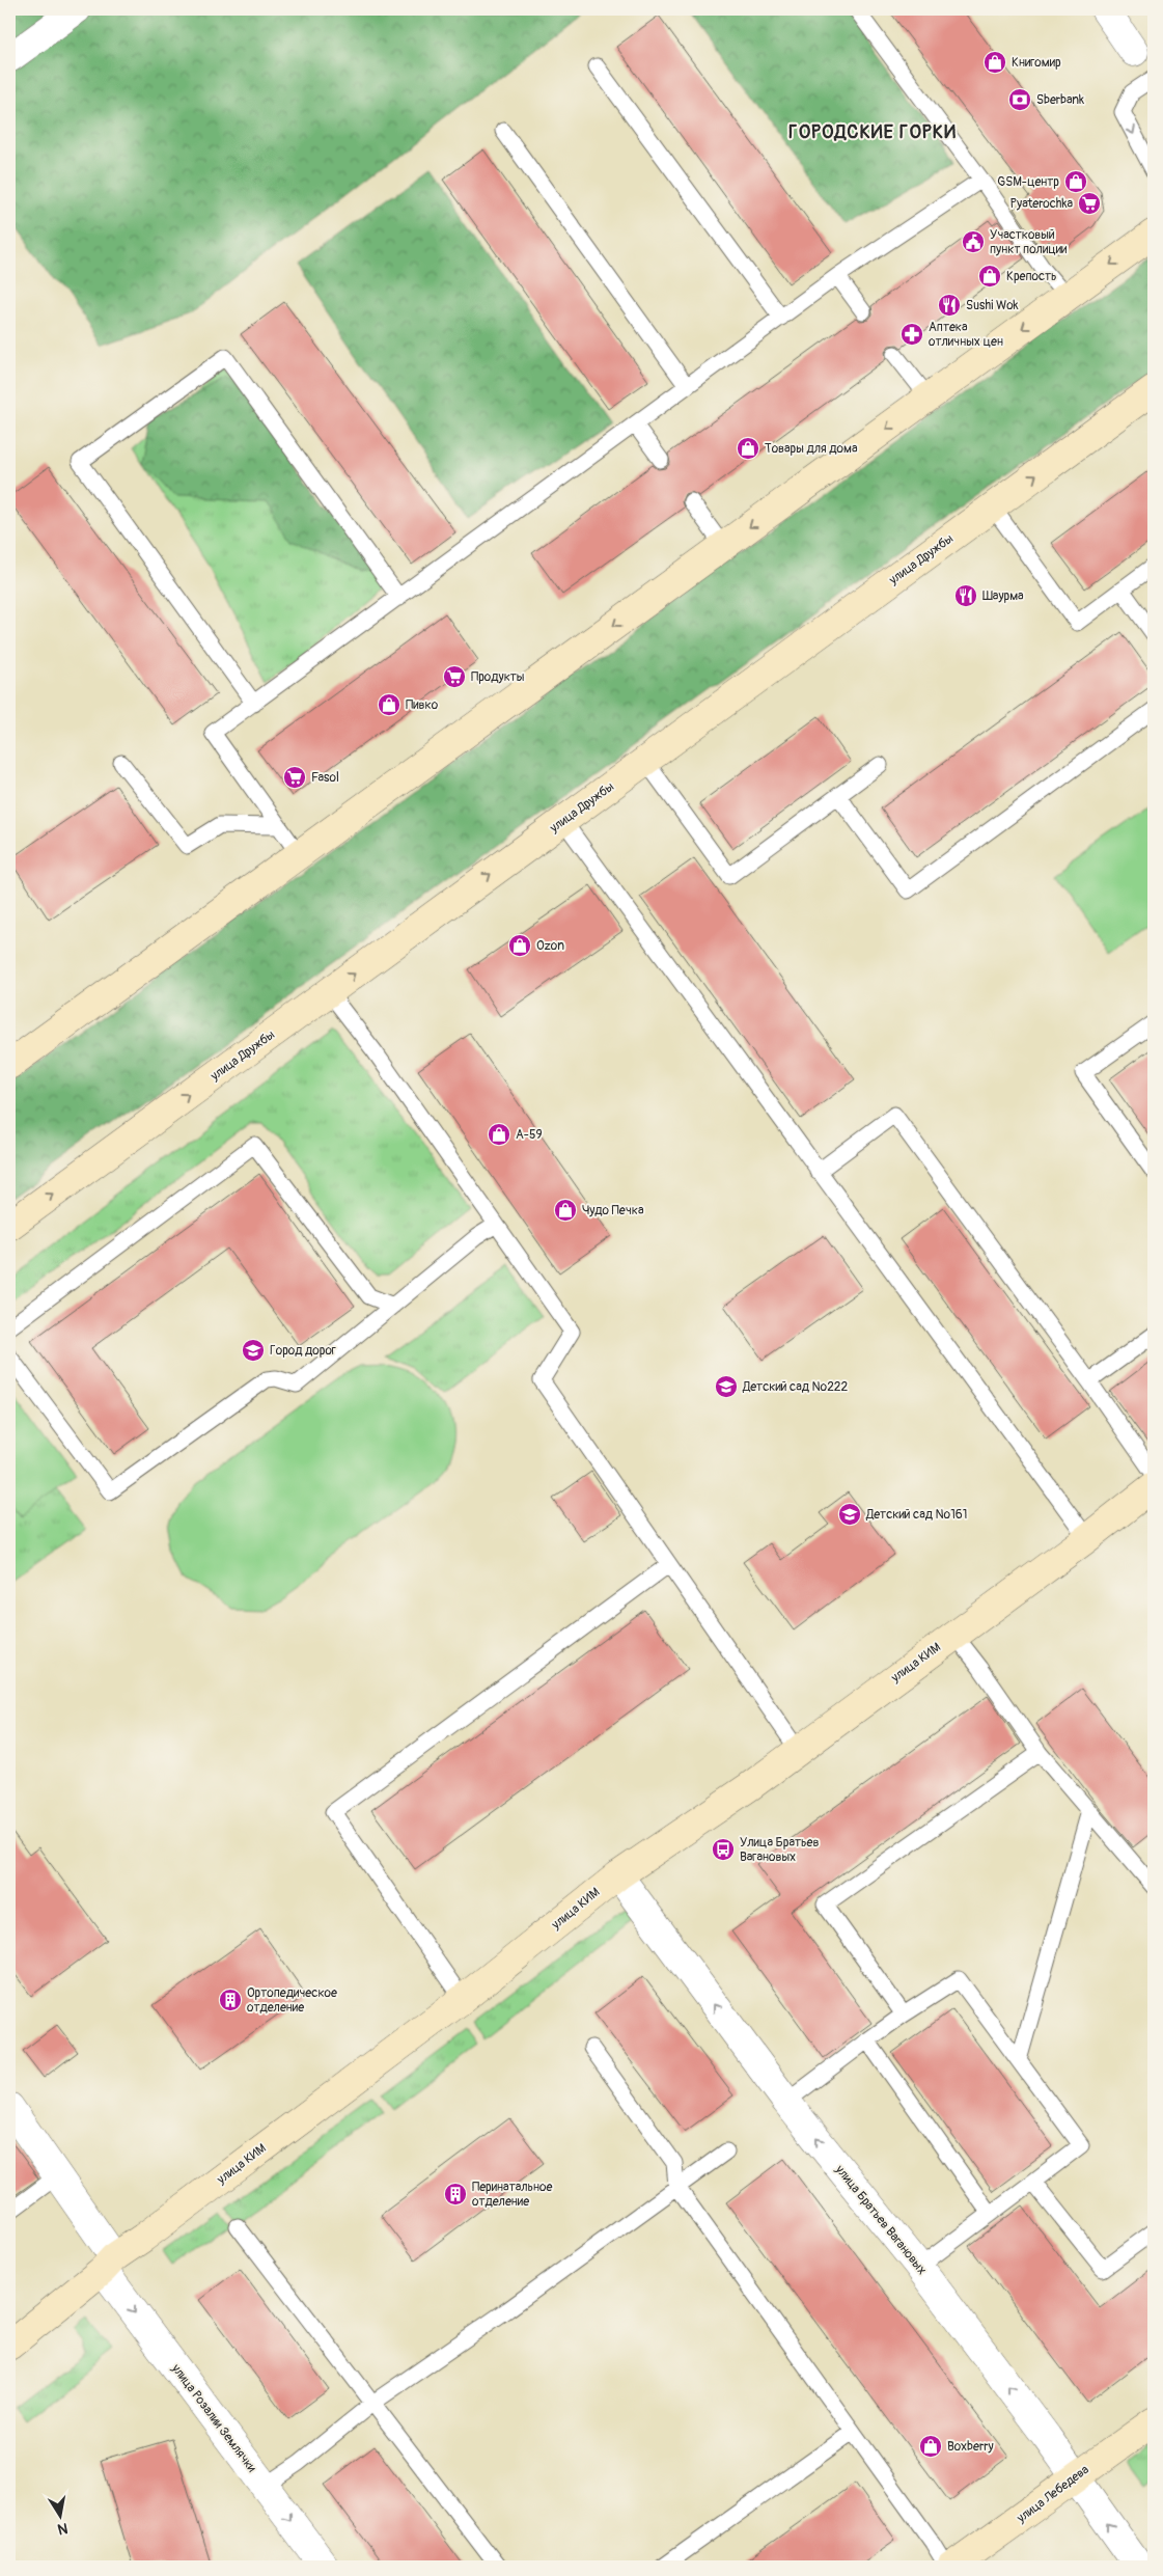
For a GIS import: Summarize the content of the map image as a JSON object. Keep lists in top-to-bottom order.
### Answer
{
  "streets": {
    "main road": ["улица Дружбы", "улица КИМ", "улица Лебедева"],
    "street": ["улица Братьев Вагановых", "улица Розалии Землячки"]
  },
  "crossings": [
    ["улица КИМ", "улица Братьев Вагановых"],
    ["улица КИМ", "улица Розалии Землячки"],
    ["улица Братьев Вагановых", "улица Лебедева"]
  ],
  "one_way": ["улица Братьев Вагановых", "улица Розалии Землячки"],
  "districts": ["ГОРОДСКИЕ ГОРКИ"],
  "places": {
    "shop": [
      "Книгомир",
      "GSM-центр",
      "Крепость",
      "Товары для дома",
      "Пивко",
      "Ozon",
      "А-59",
      "Чудо Печка",
      "Boxberry"
    ],
    "bank": ["Sberbank"],
    "supermarket": ["Pyaterochka", "Продукты", "Fasol"],
    "public building": ["Участковый пункт полиции"],
    "restaurant": ["Sushi Wok", "Шаурма"],
    "pharmacy": ["Аптека отличных цен"],
    "school or university": ["Город дорог", "Детский сад №222", "Детский сад №161"],
    "bus stop": ["Улица Братьев Вагановых"],
    "building": ["Ортопедическое отделение", "Перинатальное отделение"]
  },
  "north": "bottom"
}
